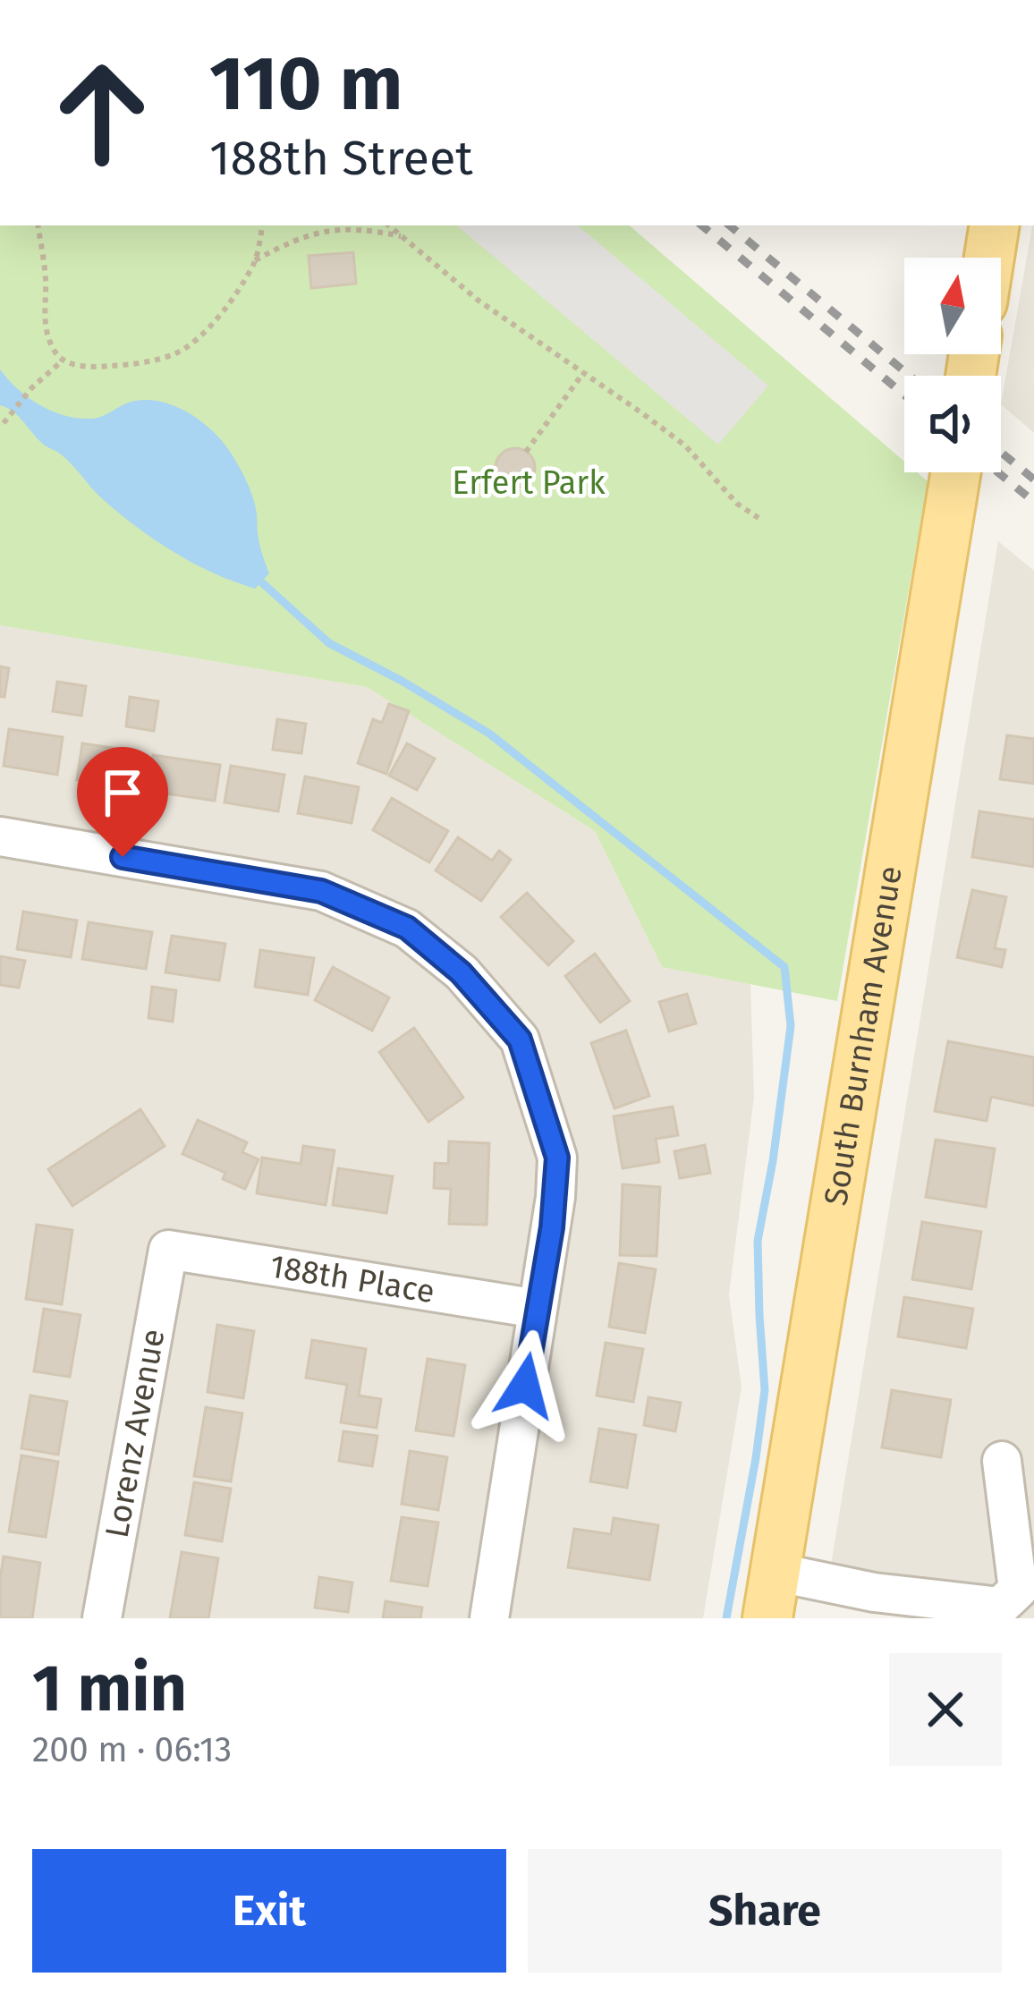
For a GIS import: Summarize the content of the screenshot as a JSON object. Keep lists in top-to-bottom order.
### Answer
{
  "streets": {
    "main road": ["South Burnham Avenue"],
    "street": ["188th Place", "Lorenz Avenue"]
  },
  "crossings": [
    ["188th Place", "Lorenz Avenue"]
  ],
  "parks": ["Erfert Park"],
  "north": "top",
  "page": {
    "turn": ["110 m", "188th Street"],
    "heading": ["1 min", "200 m · 06:13"],
    "buttons": ["Exit", "Share"]
  }
}
